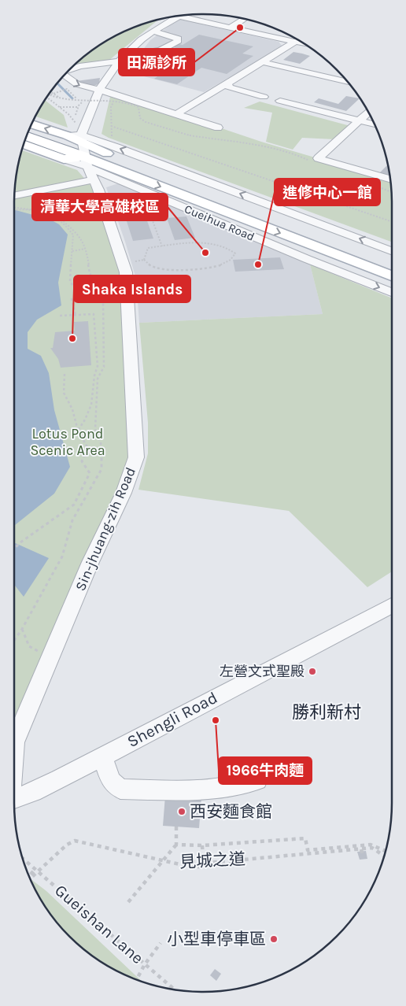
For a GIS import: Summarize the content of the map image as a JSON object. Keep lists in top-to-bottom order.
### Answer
{
  "streets": {
    "main road": ["Cueihua Road"],
    "street": ["Sin-jhuang-zih Road", "Shengli Road"],
    "path": ["見城之道", "Gueishan Lane"]
  },
  "crossings": [
    ["Cueihua Road", "Sin-jhuang-zih Road"]
  ],
  "districts": ["勝利新村"],
  "parks": ["Lotus Pond Scenic Area"],
  "places": [
    "田源診所",
    "清華大學高雄校區",
    "進修中心一館",
    "Shaka Islands",
    "左營文式聖殿",
    "1966牛肉麵",
    "西安麵食館",
    "小型車停車區"
  ]
}
